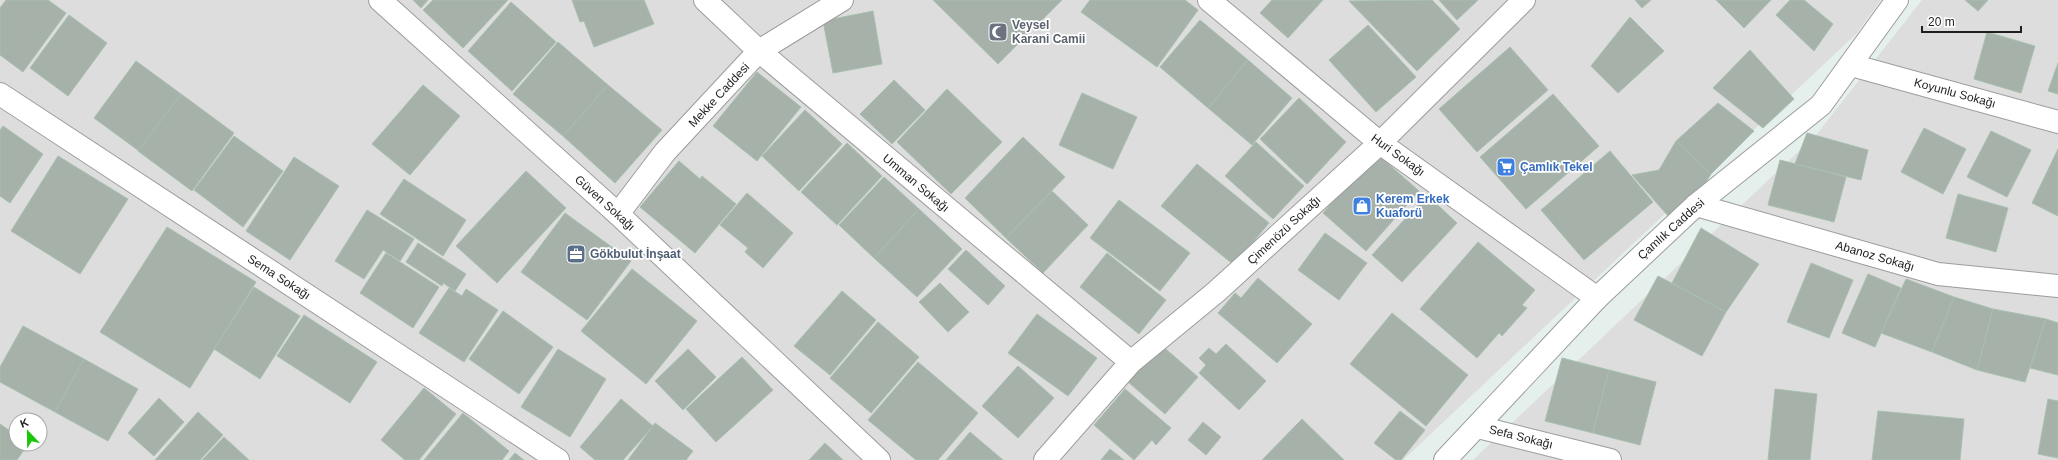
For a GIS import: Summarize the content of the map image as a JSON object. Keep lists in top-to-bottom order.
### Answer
{
  "streets": {
    "street": [
      "Koyunlu Sokağı",
      "Mekke Caddesi",
      "Huri Sokağı",
      "Umman Sokağı",
      "Güven Sokağı",
      "Çamlık Caddesi",
      "Çimenözü Sokağı",
      "Abanoz Sokağı",
      "Sema Sokağı",
      "Sefa Sokağı"
    ]
  },
  "crossings": [
    ["Koyunlu Sokağı", "Çamlık Caddesi"],
    ["Mekke Caddesi", "Umman Sokağı"],
    ["Mekke Caddesi", "Güven Sokağı"],
    ["Huri Sokağı", "Çamlık Caddesi"],
    ["Huri Sokağı", "Çimenözü Sokağı"],
    ["Umman Sokağı", "Çimenözü Sokağı"],
    ["Çamlık Caddesi", "Abanoz Sokağı"],
    ["Çamlık Caddesi", "Sefa Sokağı"]
  ],
  "places": {
    "mosque": ["Veysel Karani Camii"],
    "supermarket": ["Çamlık Tekel"],
    "shop": ["Kerem Erkek Kuaforü"],
    "office": ["Gökbulut İnşaat"]
  },
  "scale_bar": "20 m",
  "north": "top"
}
